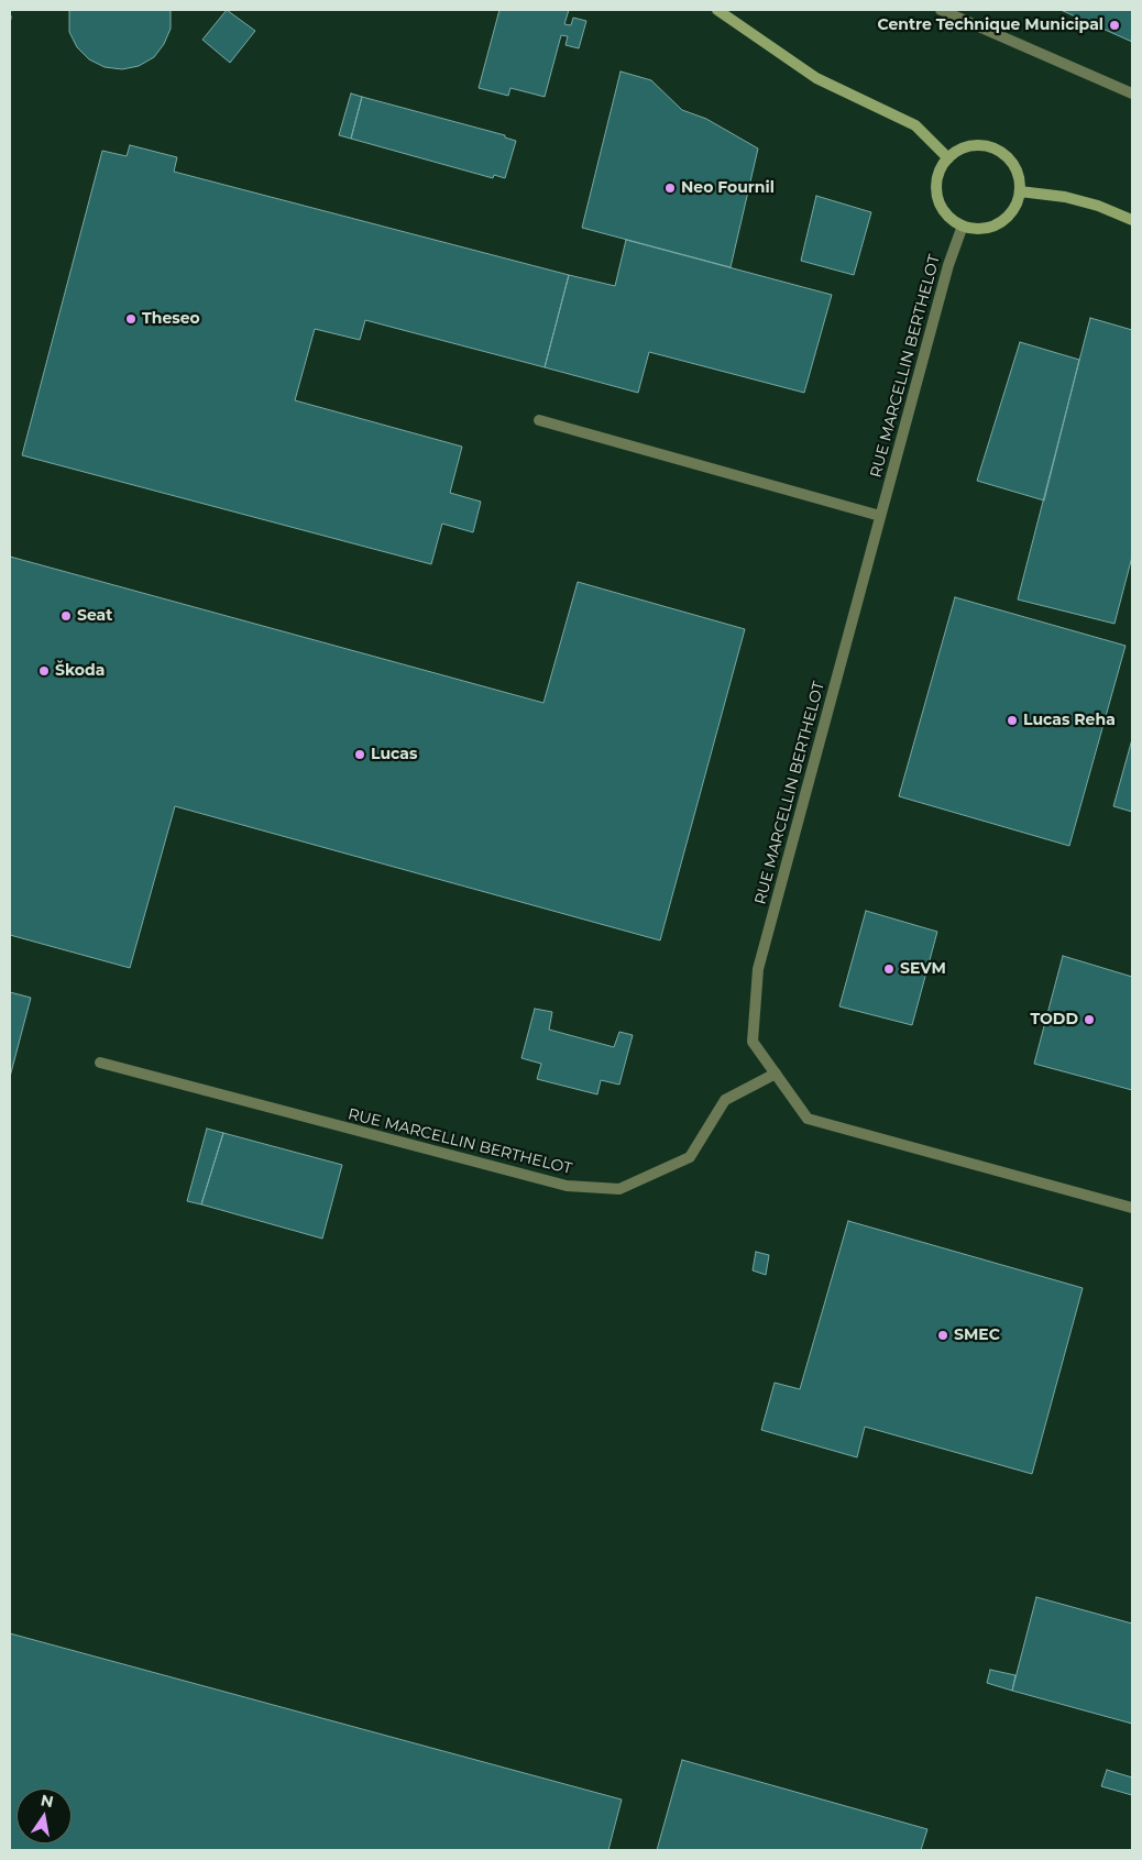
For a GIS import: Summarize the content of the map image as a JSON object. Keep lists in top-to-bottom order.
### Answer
{
  "streets": {
    "street": ["RUE MARCELLIN BERTHELOT"]
  },
  "places": [
    "Centre Technique Municipal",
    "Neo Fournil",
    "Theseo",
    "Seat",
    "Škoda",
    "Lucas Reha",
    "Lucas",
    "SEVM",
    "TODD",
    "SMEC"
  ],
  "north": "top"
}
